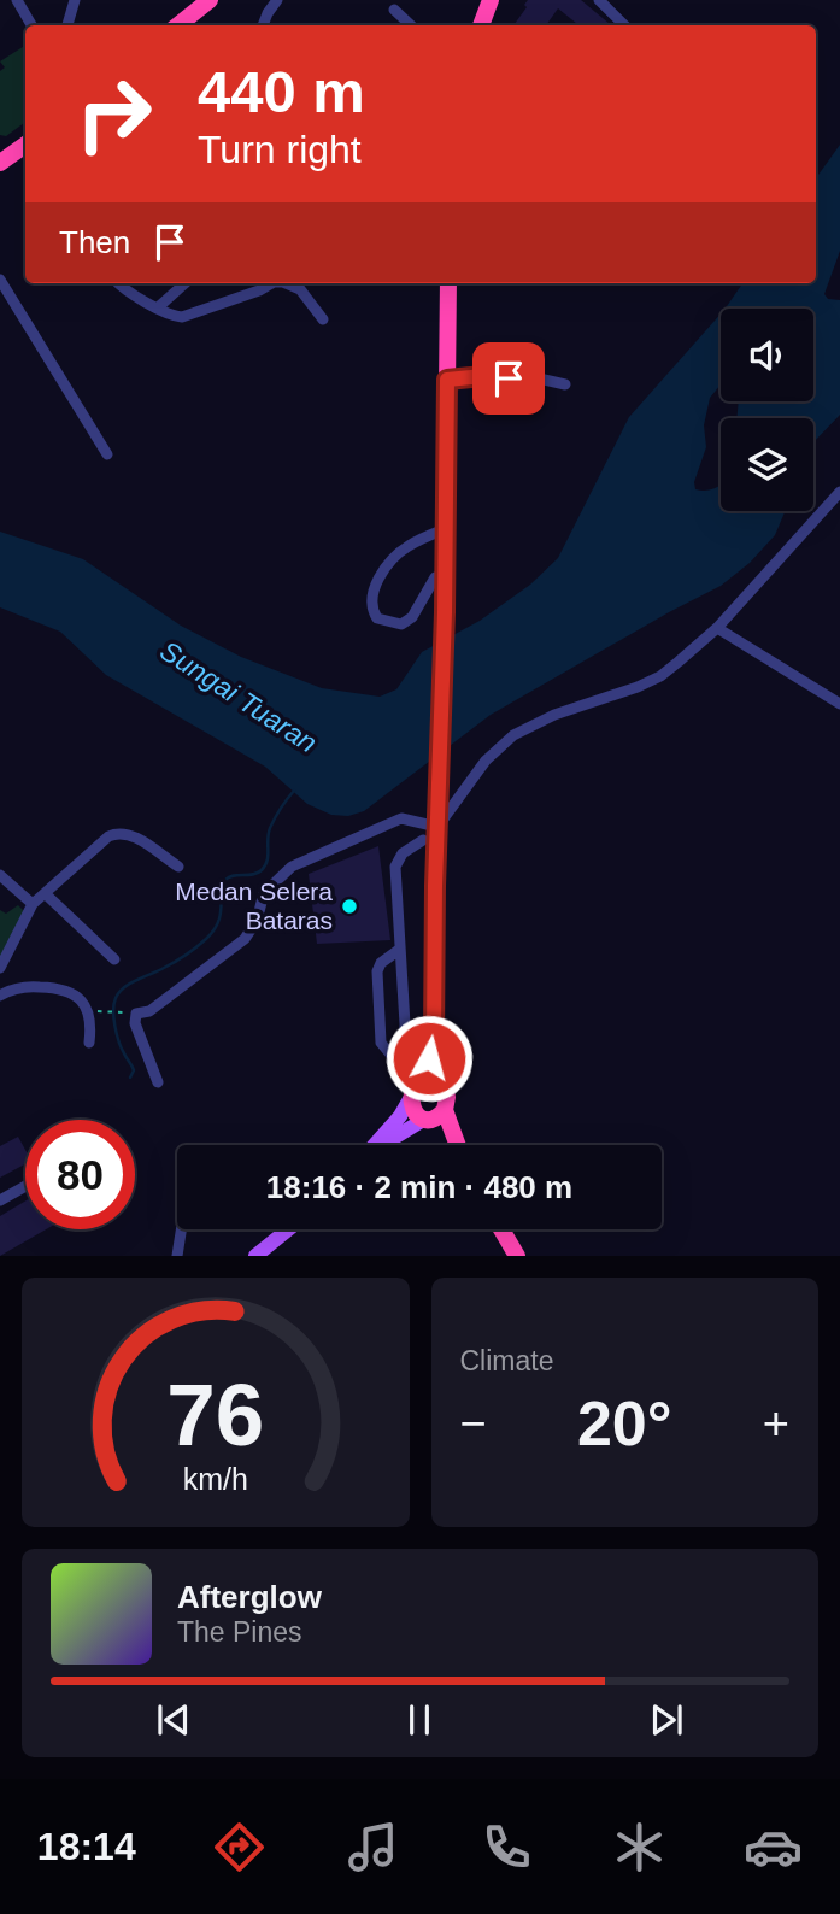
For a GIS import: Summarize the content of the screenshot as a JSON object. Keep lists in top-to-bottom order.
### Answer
{
  "water": ["Sungai Tuaran"],
  "places": ["Medan Selera Bataras"],
  "page": {
    "turn": ["440 m", "Turn right"],
    "then": "Then",
    "limit": "80",
    "trip": "18:16 · 2 min · 480 m",
    "tile": "Climate",
    "heat": ["−", "20°", "+"],
    "song": ["Afterglow", "The Pines"],
    "tabs": "18:14",
    "gauge": ["76", "km/h"]
  }
}
